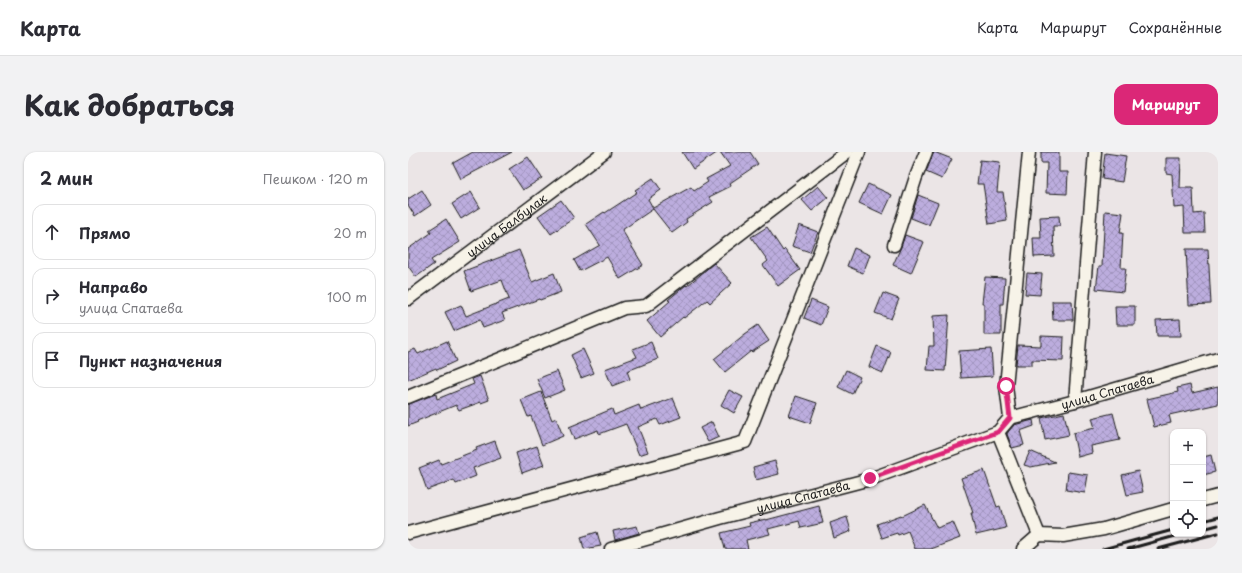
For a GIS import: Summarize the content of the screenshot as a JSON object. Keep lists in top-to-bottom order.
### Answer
{
  "streets": {
    "street": ["улица Балбулак", "улица Спатаева"]
  },
  "page": {
    "header": "Карта",
    "nav": ["Карта", "Маршрут", "Сохранённые"],
    "title": "Как добраться",
    "buttons": "Маршрут",
    "heading": ["2 мин", "Пешком · 120 m"],
    "list": [
      ["Прямо", "20 m"],
      ["Направо", "улица Спатаева", "100 m"],
      "Пункт назначения"
    ],
    "map_buttons": ["+", "−"]
  }
}
